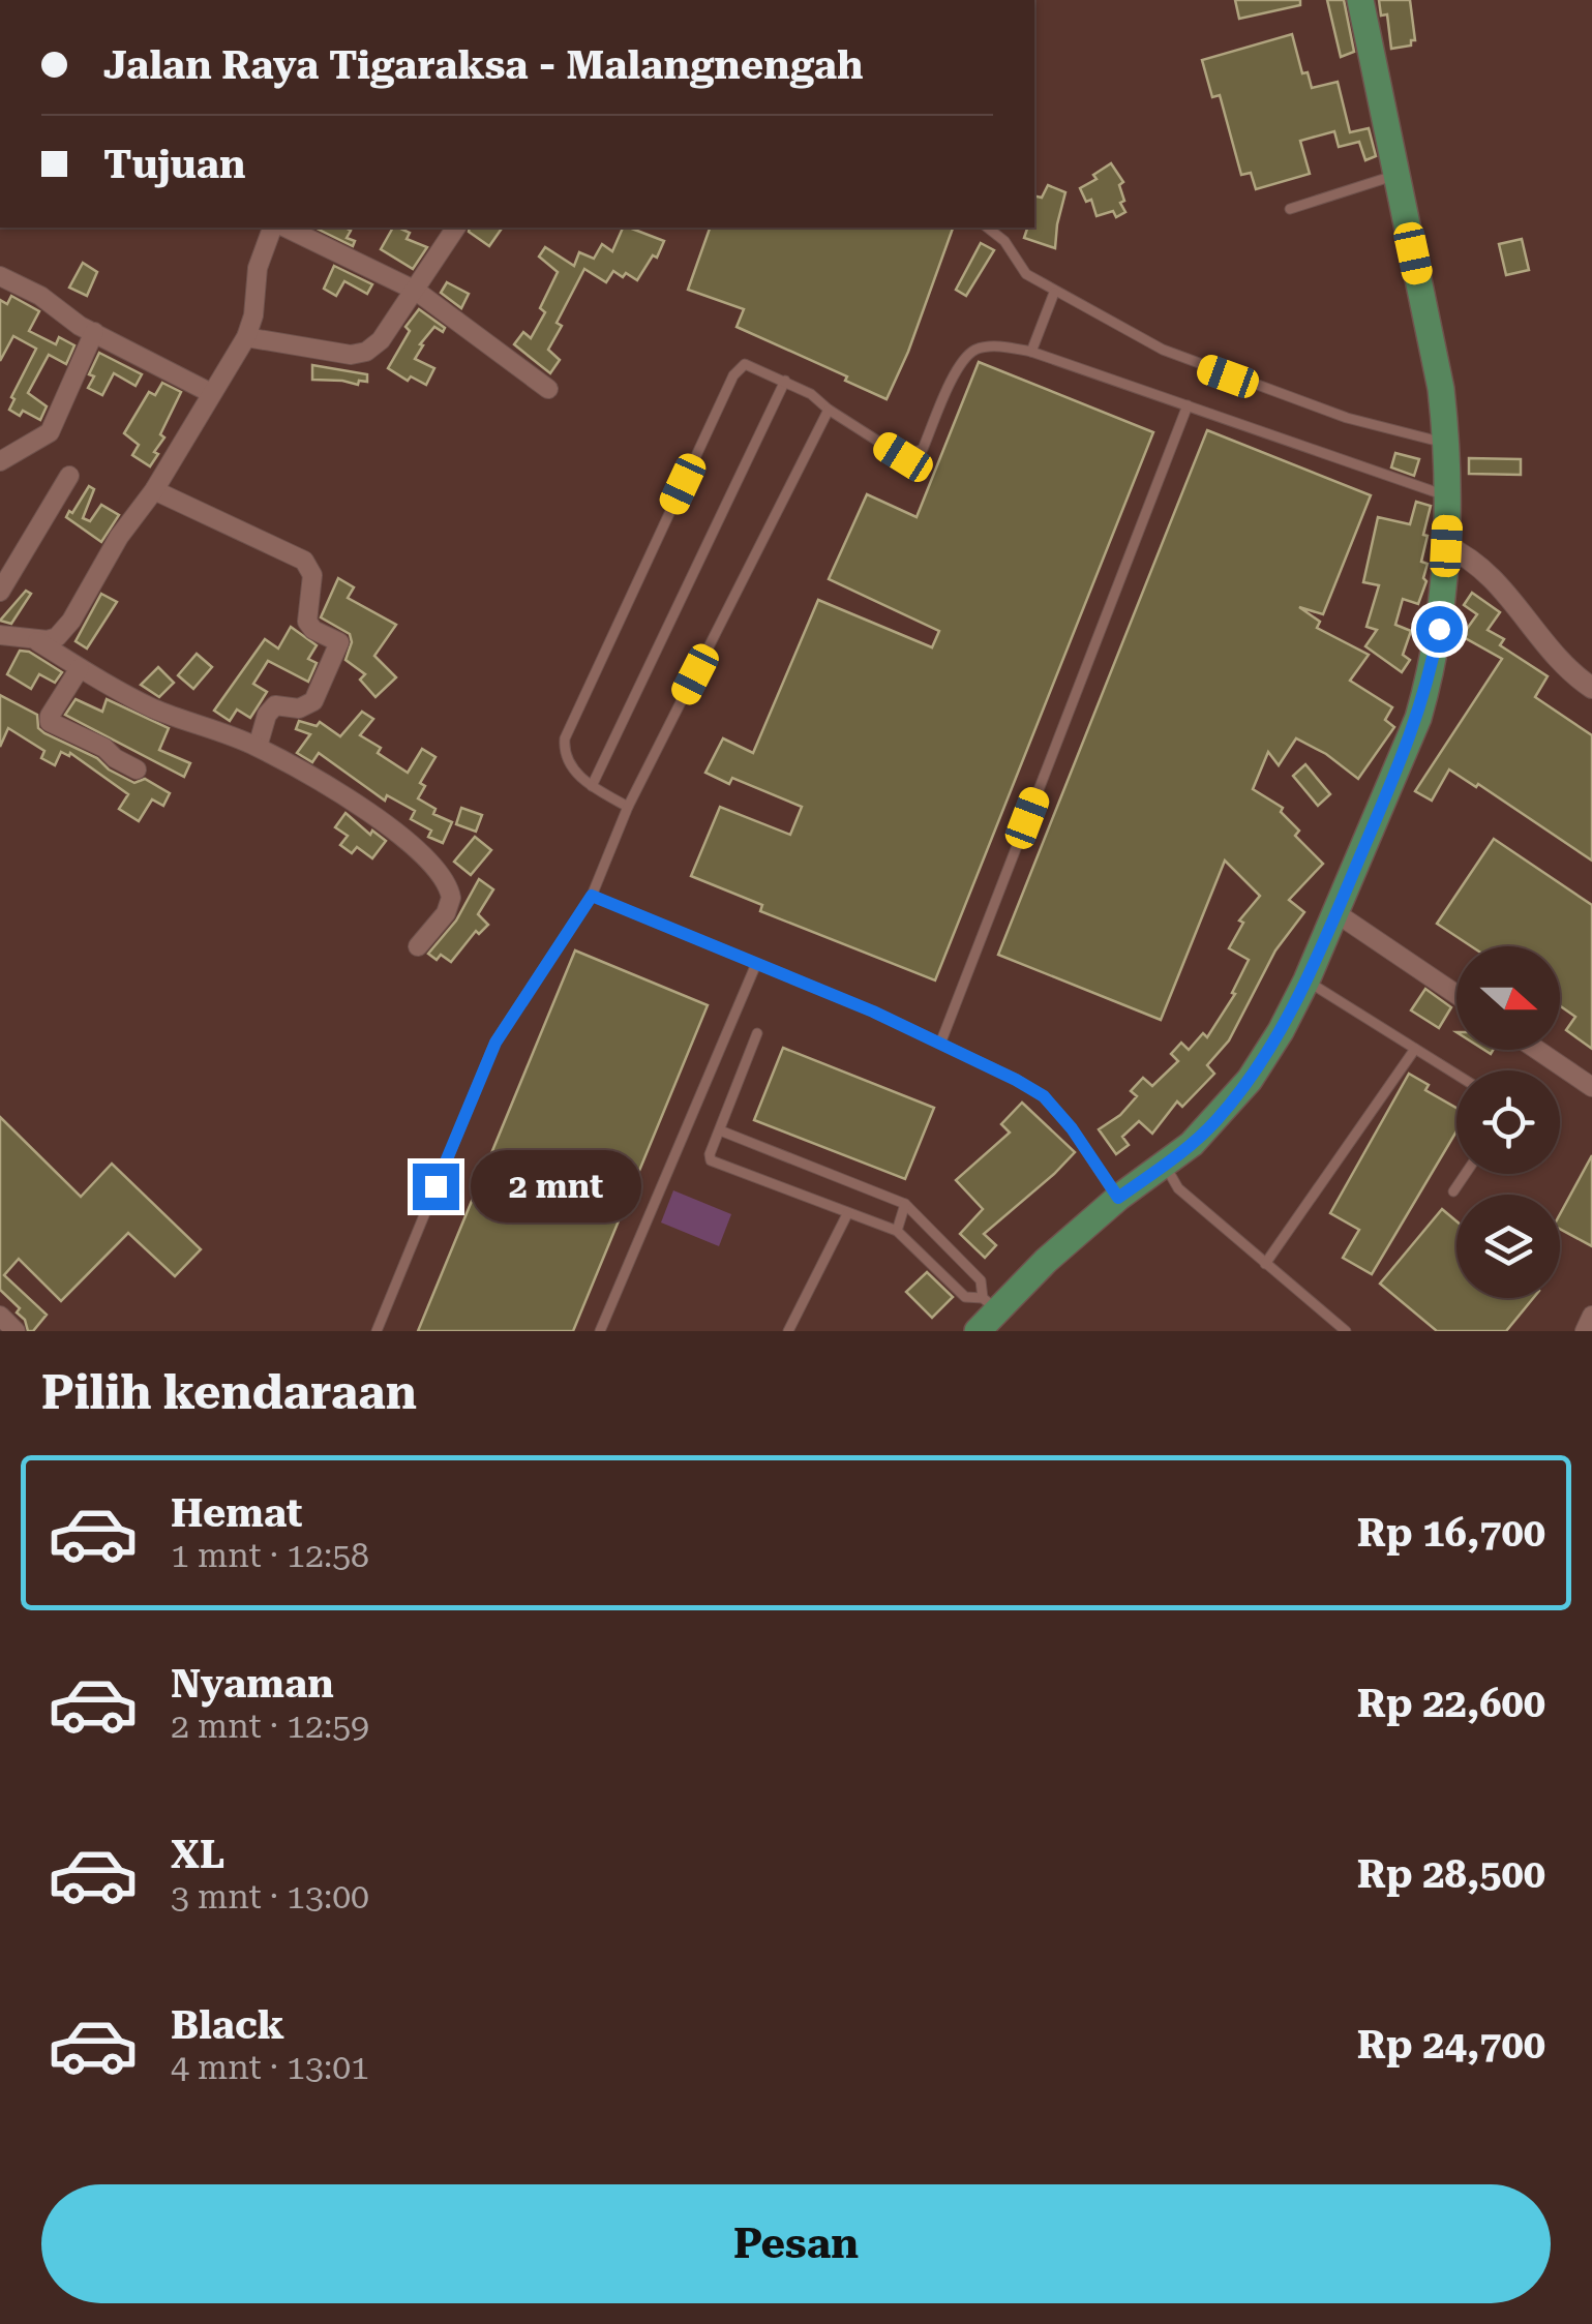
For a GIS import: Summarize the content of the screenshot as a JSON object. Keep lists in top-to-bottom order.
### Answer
{
  "north": "right",
  "page": {
    "banner": ["Jalan Raya Tigaraksa - Malangnengah", "Tujuan"],
    "bubble": "2 mnt",
    "heading": "Pilih kendaraan",
    "list": [
      {
        "name": "Hemat",
        "note": "1 mnt · 12:58",
        "value": "Rp 16,700"
      },
      {
        "name": "Nyaman",
        "note": "2 mnt · 12:59",
        "value": "Rp 22,600"
      },
      {
        "name": "XL",
        "note": "3 mnt · 13:00",
        "value": "Rp 28,500"
      },
      {
        "name": "Black",
        "note": "4 mnt · 13:01",
        "value": "Rp 24,700"
      }
    ],
    "buttons": "Pesan"
  }
}
